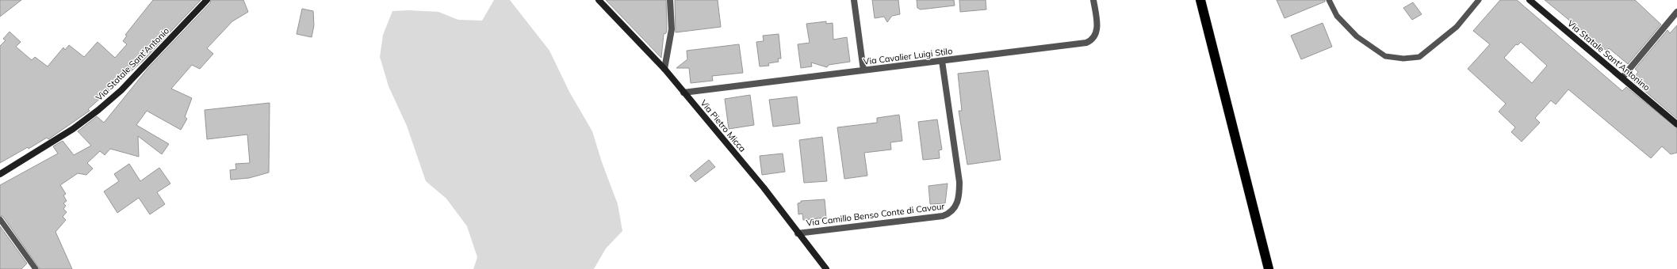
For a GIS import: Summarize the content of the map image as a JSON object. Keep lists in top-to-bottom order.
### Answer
{
  "streets": {
    "street": [
      "Via Statale Sant'Antonino",
      "Via Cavalier Luigi Stilo",
      "Via Statale Sant'Antonio",
      "Via Pietro Micca",
      "Via Camillo Benso Conte di Cavour"
    ]
  },
  "crossings": [
    ["Via Cavalier Luigi Stilo", "Via Pietro Micca"],
    ["Via Cavalier Luigi Stilo", "Via Camillo Benso Conte di Cavour"],
    ["Via Pietro Micca", "Via Camillo Benso Conte di Cavour"]
  ]
}
